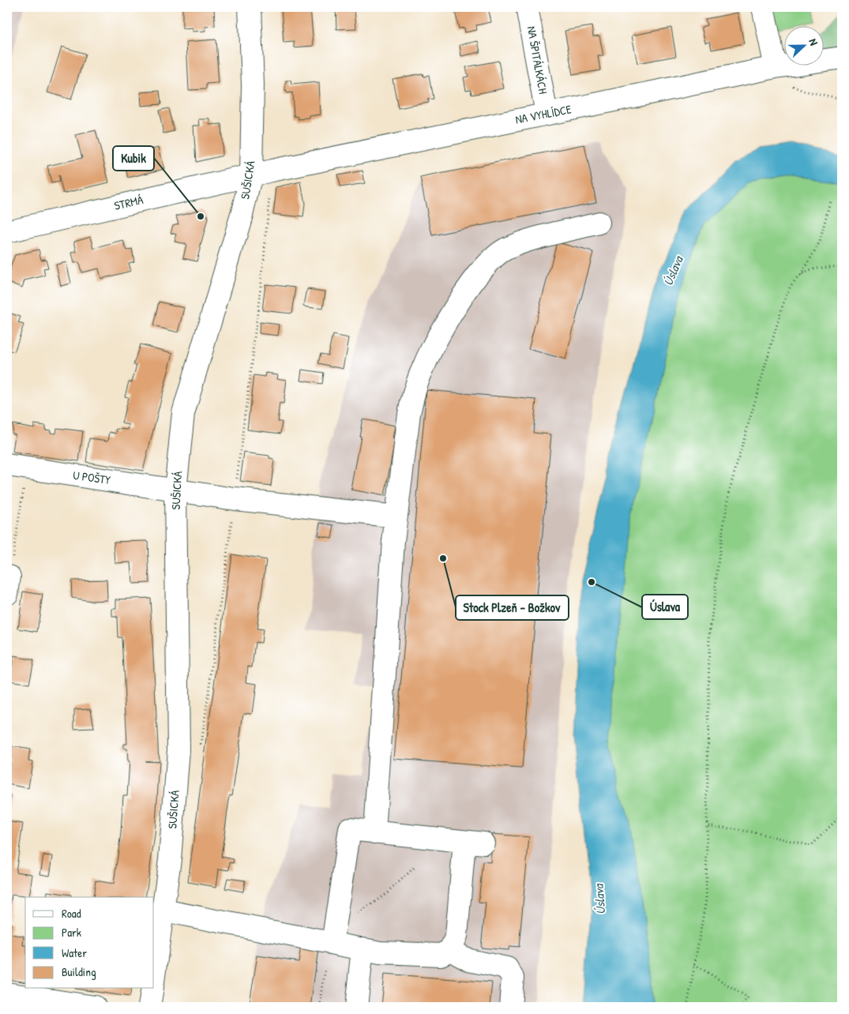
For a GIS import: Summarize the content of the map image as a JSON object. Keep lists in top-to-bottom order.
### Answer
{
  "streets": {
    "street": [
      "NA ŠPITÁLKÁCH",
      "NA VYHLÍDCE",
      "SUŠICKÁ",
      "STRMÁ",
      "U POŠTY"
    ]
  },
  "crossings": [
    ["NA ŠPITÁLKÁCH", "NA VYHLÍDCE"],
    ["NA VYHLÍDCE", "SUŠICKÁ"],
    ["NA VYHLÍDCE", "STRMÁ"],
    ["SUŠICKÁ", "STRMÁ"],
    ["SUŠICKÁ", "U POŠTY"]
  ],
  "water": ["Úslava"],
  "places": ["Kubik", "Stock Plzeň - Božkov", "Úslava"],
  "legend": [
    "Road",
    "Park",
    "Water",
    "Building"
  ],
  "north": "right"
}
